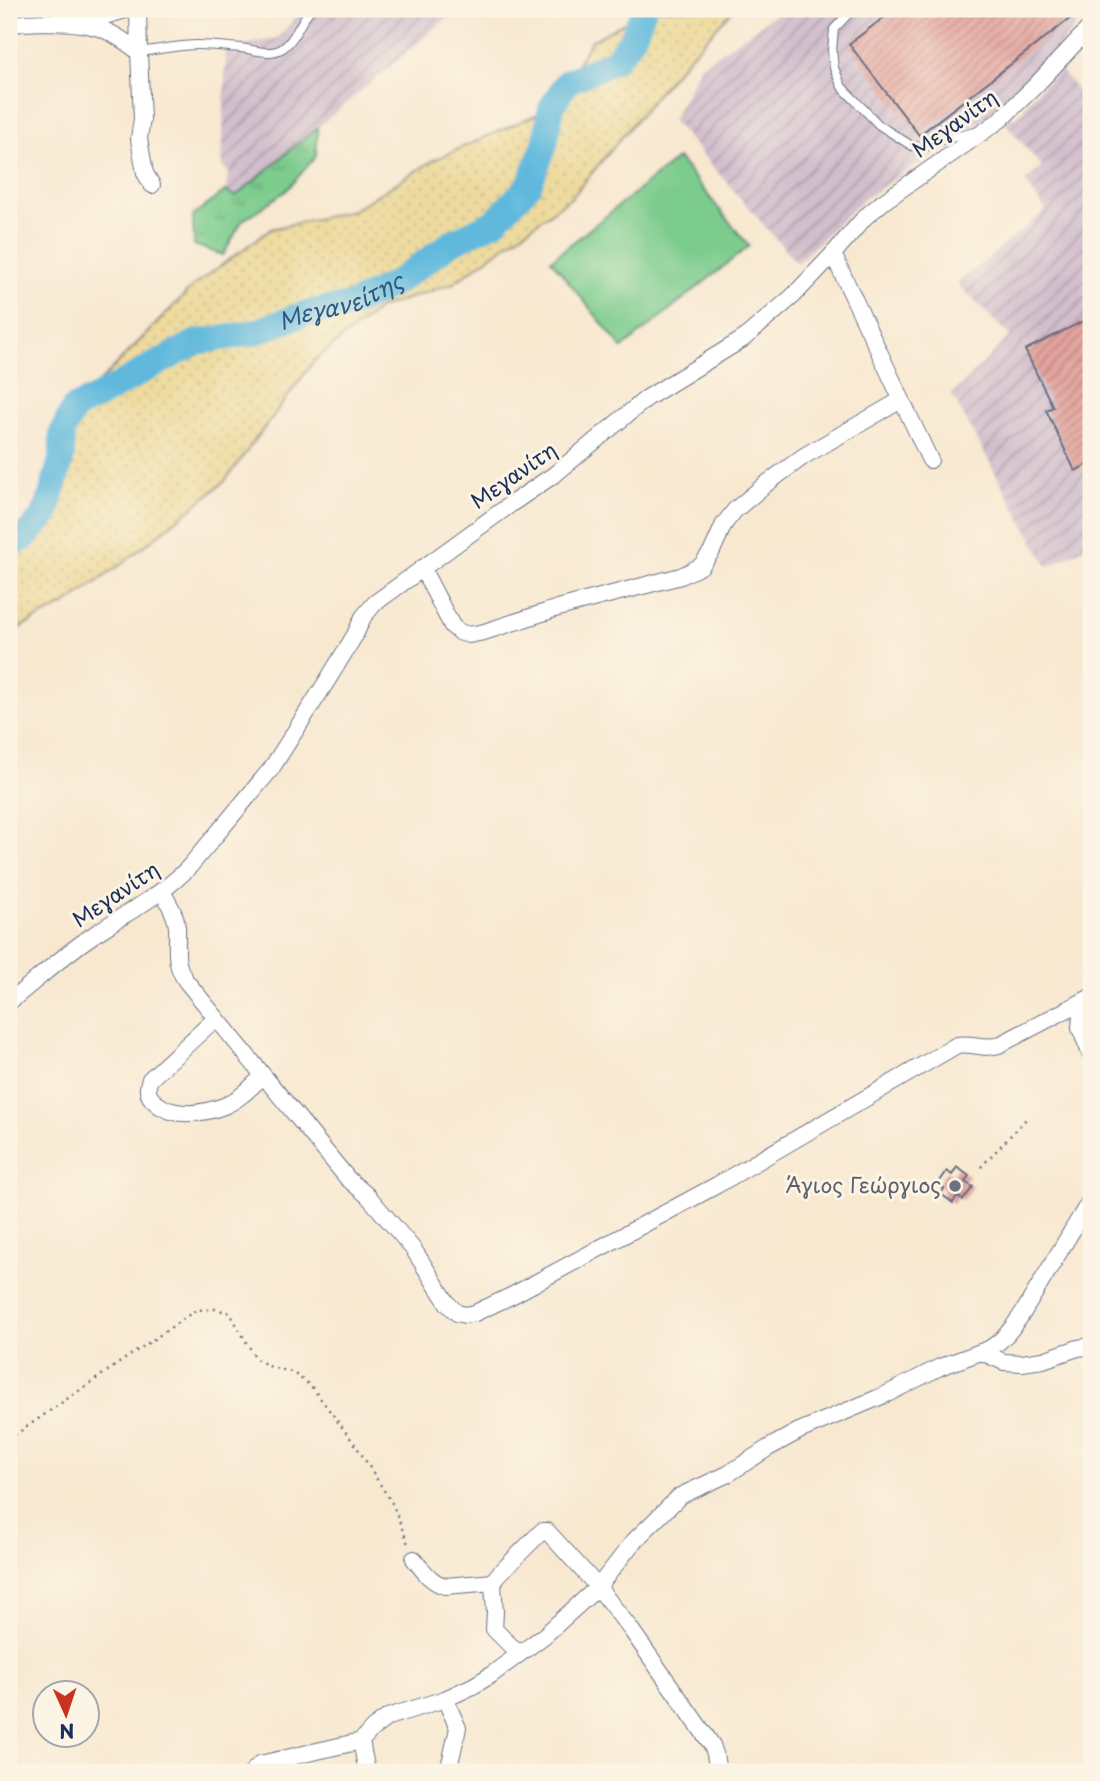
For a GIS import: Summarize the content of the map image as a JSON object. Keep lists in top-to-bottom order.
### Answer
{
  "streets": {
    "street": ["Μεγανίτη"]
  },
  "water": ["Μεγανείτης"],
  "places": ["Άγιος Γεώργιος"],
  "north": "bottom"
}
